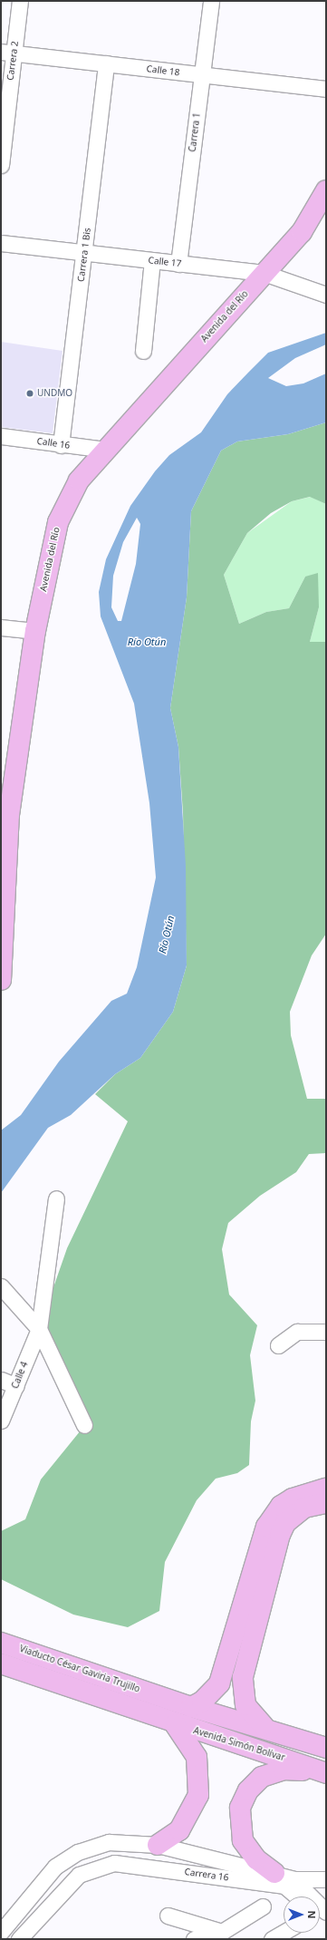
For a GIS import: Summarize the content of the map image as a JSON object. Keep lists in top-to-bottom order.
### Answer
{
  "streets": {
    "main road": ["Avenida del Río", "Viaducto César Gaviria Trujillo", "Avenida Simón Bolívar"],
    "street": [
      "Carrera 2",
      "Calle 18",
      "Carrera 1",
      "Carrera 1 Bis",
      "Calle 17",
      "Calle 16",
      "Calle 4",
      "Carrera 16"
    ]
  },
  "crossings": [
    ["Carrera 2", "Calle 18"],
    ["Calle 18", "Carrera 1"],
    ["Calle 18", "Carrera 1 Bis"],
    ["Carrera 1", "Calle 17"],
    ["Carrera 1 Bis", "Calle 17"],
    ["Carrera 1 Bis", "Calle 16"],
    ["Calle 17", "Avenida del Río"],
    ["Avenida del Río", "Calle 16"]
  ],
  "water": ["Río Otún"],
  "places": ["UNDMO"],
  "north": "right"
}
